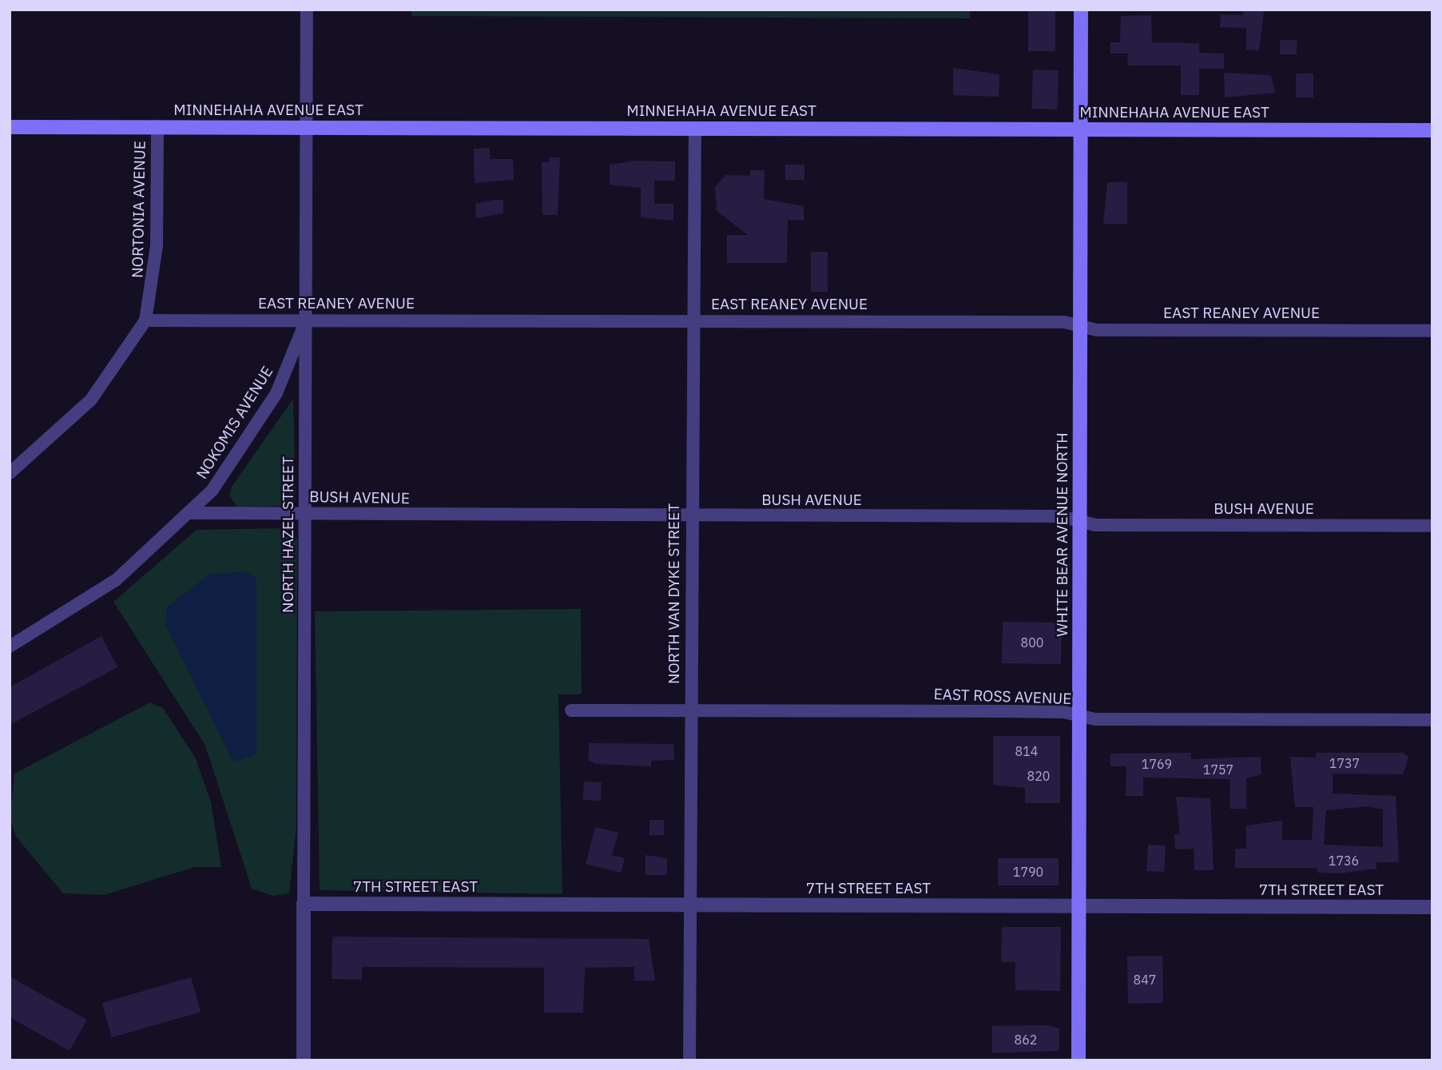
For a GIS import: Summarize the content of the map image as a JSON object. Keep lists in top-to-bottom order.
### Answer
{
  "streets": {
    "main road": ["MINNEHAHA AVENUE EAST", "WHITE BEAR AVENUE NORTH"],
    "street": [
      "NORTONIA AVENUE",
      "EAST REANEY AVENUE",
      "NOKOMIS AVENUE",
      "BUSH AVENUE",
      "NORTH HAZEL STREET",
      "NORTH VAN DYKE STREET",
      "EAST ROSS AVENUE",
      "7TH STREET EAST"
    ]
  },
  "crossings": [
    ["MINNEHAHA AVENUE EAST", "NORTONIA AVENUE"],
    ["MINNEHAHA AVENUE EAST", "NORTH HAZEL STREET"],
    ["MINNEHAHA AVENUE EAST", "WHITE BEAR AVENUE NORTH"],
    ["MINNEHAHA AVENUE EAST", "NORTH VAN DYKE STREET"],
    ["NORTONIA AVENUE", "EAST REANEY AVENUE"],
    ["EAST REANEY AVENUE", "NOKOMIS AVENUE"],
    ["EAST REANEY AVENUE", "NORTH HAZEL STREET"],
    ["EAST REANEY AVENUE", "WHITE BEAR AVENUE NORTH"],
    ["EAST REANEY AVENUE", "NORTH VAN DYKE STREET"],
    ["NOKOMIS AVENUE", "BUSH AVENUE"],
    ["NOKOMIS AVENUE", "NORTH HAZEL STREET"],
    ["BUSH AVENUE", "NORTH HAZEL STREET"],
    ["BUSH AVENUE", "WHITE BEAR AVENUE NORTH"],
    ["BUSH AVENUE", "NORTH VAN DYKE STREET"],
    ["NORTH HAZEL STREET", "7TH STREET EAST"],
    ["WHITE BEAR AVENUE NORTH", "EAST ROSS AVENUE"],
    ["WHITE BEAR AVENUE NORTH", "7TH STREET EAST"],
    ["NORTH VAN DYKE STREET", "EAST ROSS AVENUE"],
    ["NORTH VAN DYKE STREET", "7TH STREET EAST"]
  ],
  "house_numbers": [
    "800",
    "814",
    "1737",
    "1769",
    "1757",
    "820",
    "1736",
    "1790",
    "847",
    "862"
  ]
}
